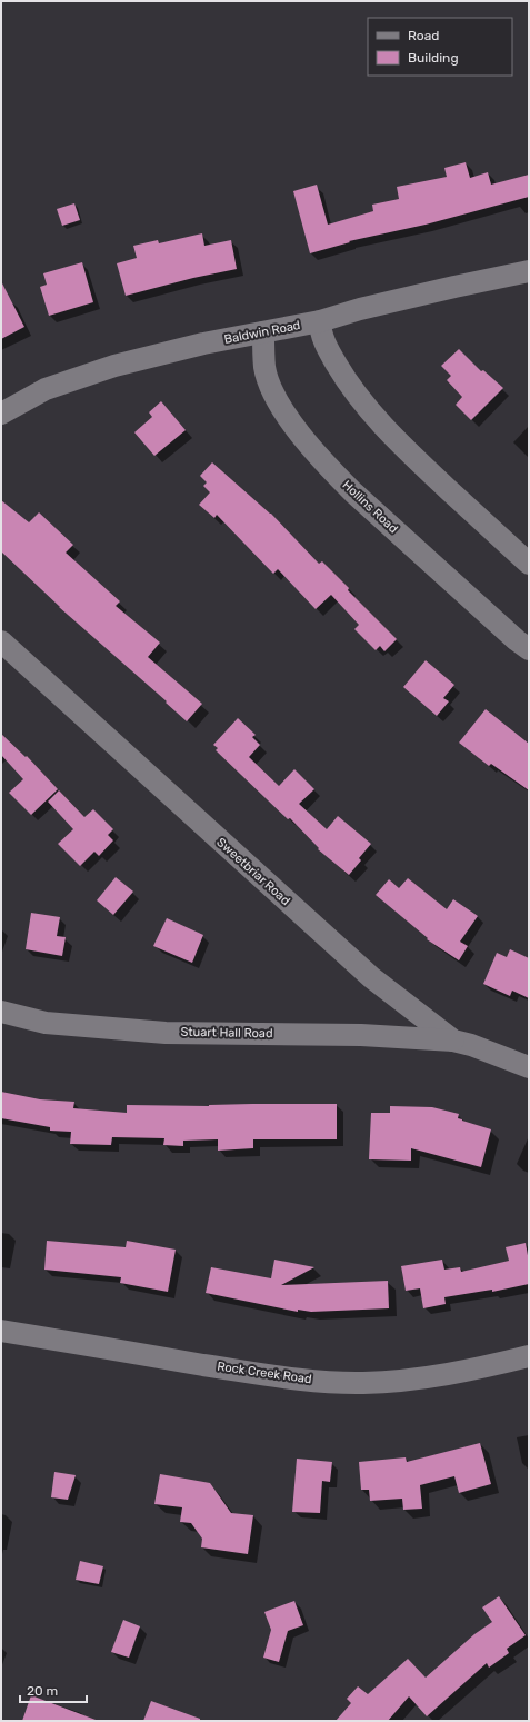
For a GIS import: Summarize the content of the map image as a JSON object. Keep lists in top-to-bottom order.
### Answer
{
  "streets": {
    "street": [
      "Baldwin Road",
      "Hollins Road",
      "Sweetbriar Road",
      "Stuart Hall Road",
      "Rock Creek Road"
    ]
  },
  "crossings": [
    ["Baldwin Road", "Hollins Road"],
    ["Sweetbriar Road", "Stuart Hall Road"]
  ],
  "legend": ["Road", "Building"],
  "scale_bar": "20 m"
}
